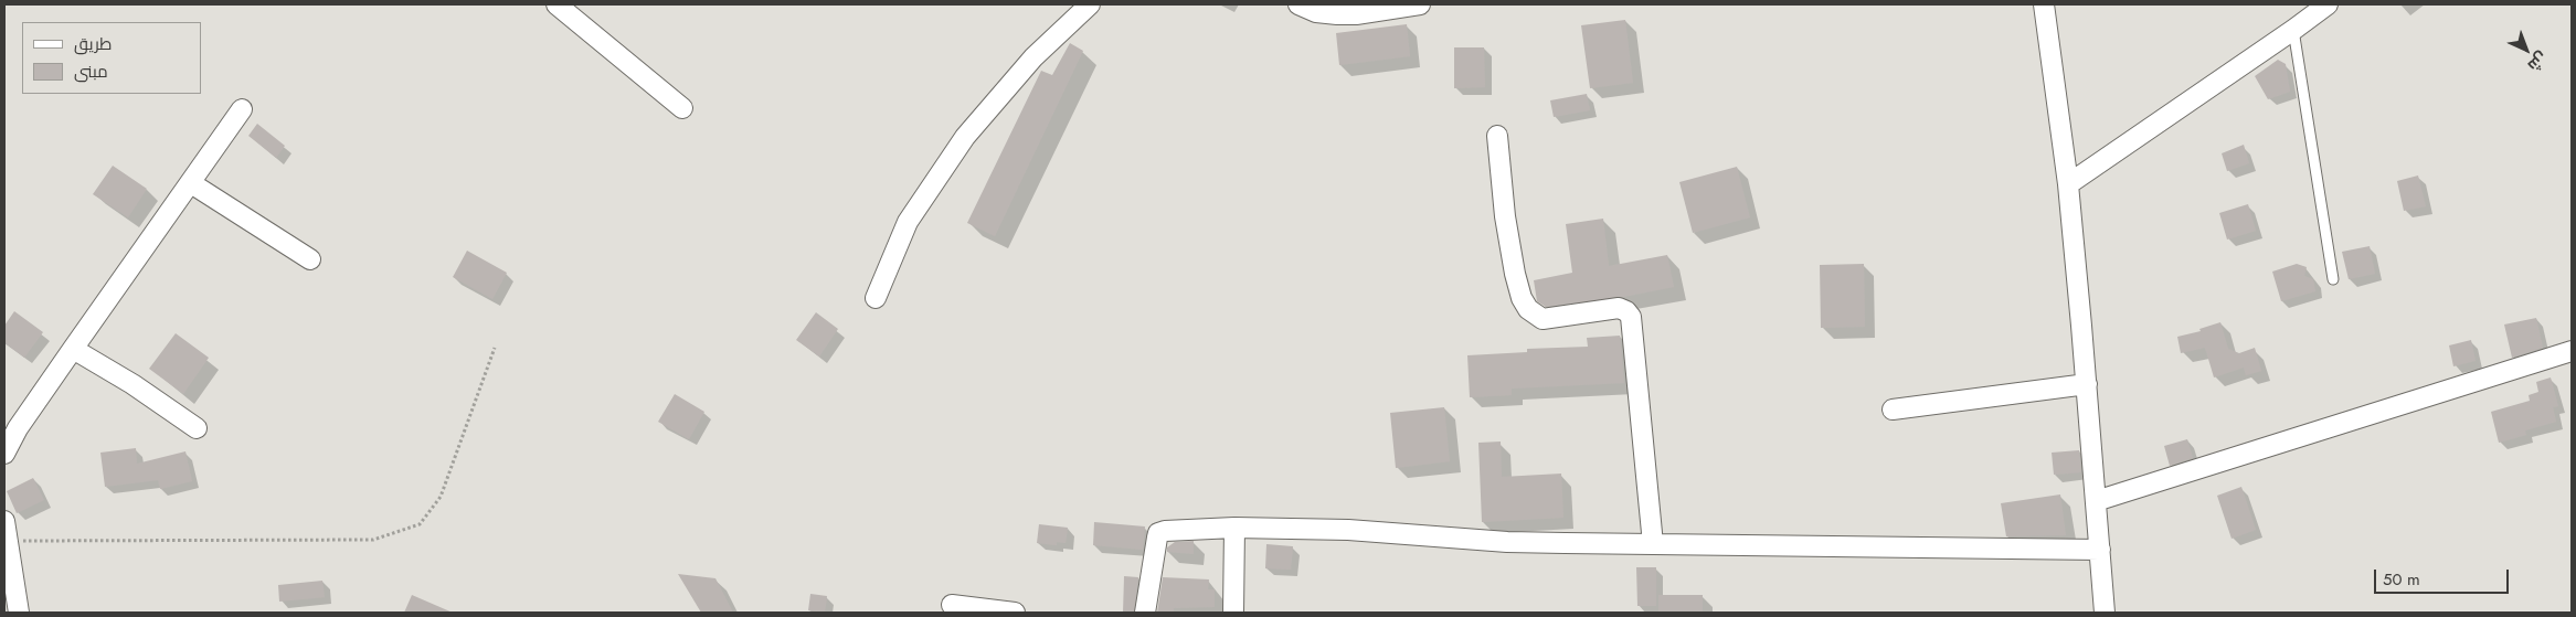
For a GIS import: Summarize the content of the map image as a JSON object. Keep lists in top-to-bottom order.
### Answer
{
  "legend": ["طريق", "مبنى"],
  "scale_bar": "50 m",
  "north": "bottom right"
}
